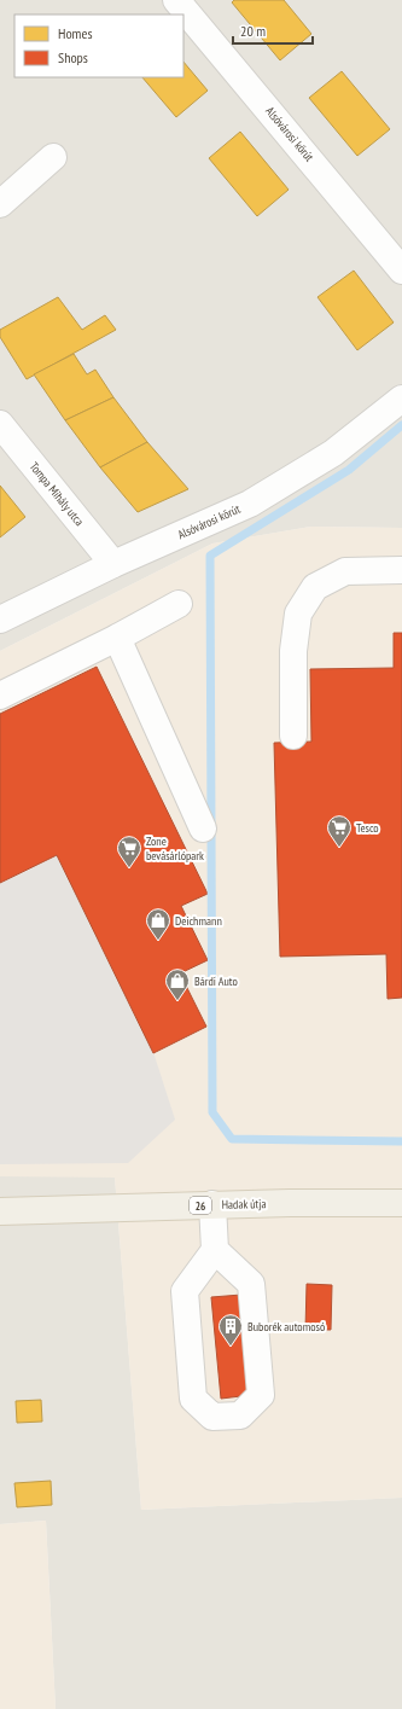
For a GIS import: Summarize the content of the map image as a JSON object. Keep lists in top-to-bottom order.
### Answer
{
  "streets": {
    "main road": ["Hadak útja", "26"],
    "street": ["Alsóvárosi körút", "Tompa Mihály utca"]
  },
  "crossings": [
    ["Alsóvárosi körút", "Tompa Mihály utca"]
  ],
  "places": {
    "supermarket": ["Tesco", "Zone bevásárlópark"],
    "shop": ["Deichmann", "Bárdi Auto"],
    "building": ["Buborék automosó"]
  },
  "legend": ["Homes", "Shops"],
  "scale_bar": "20 m"
}
